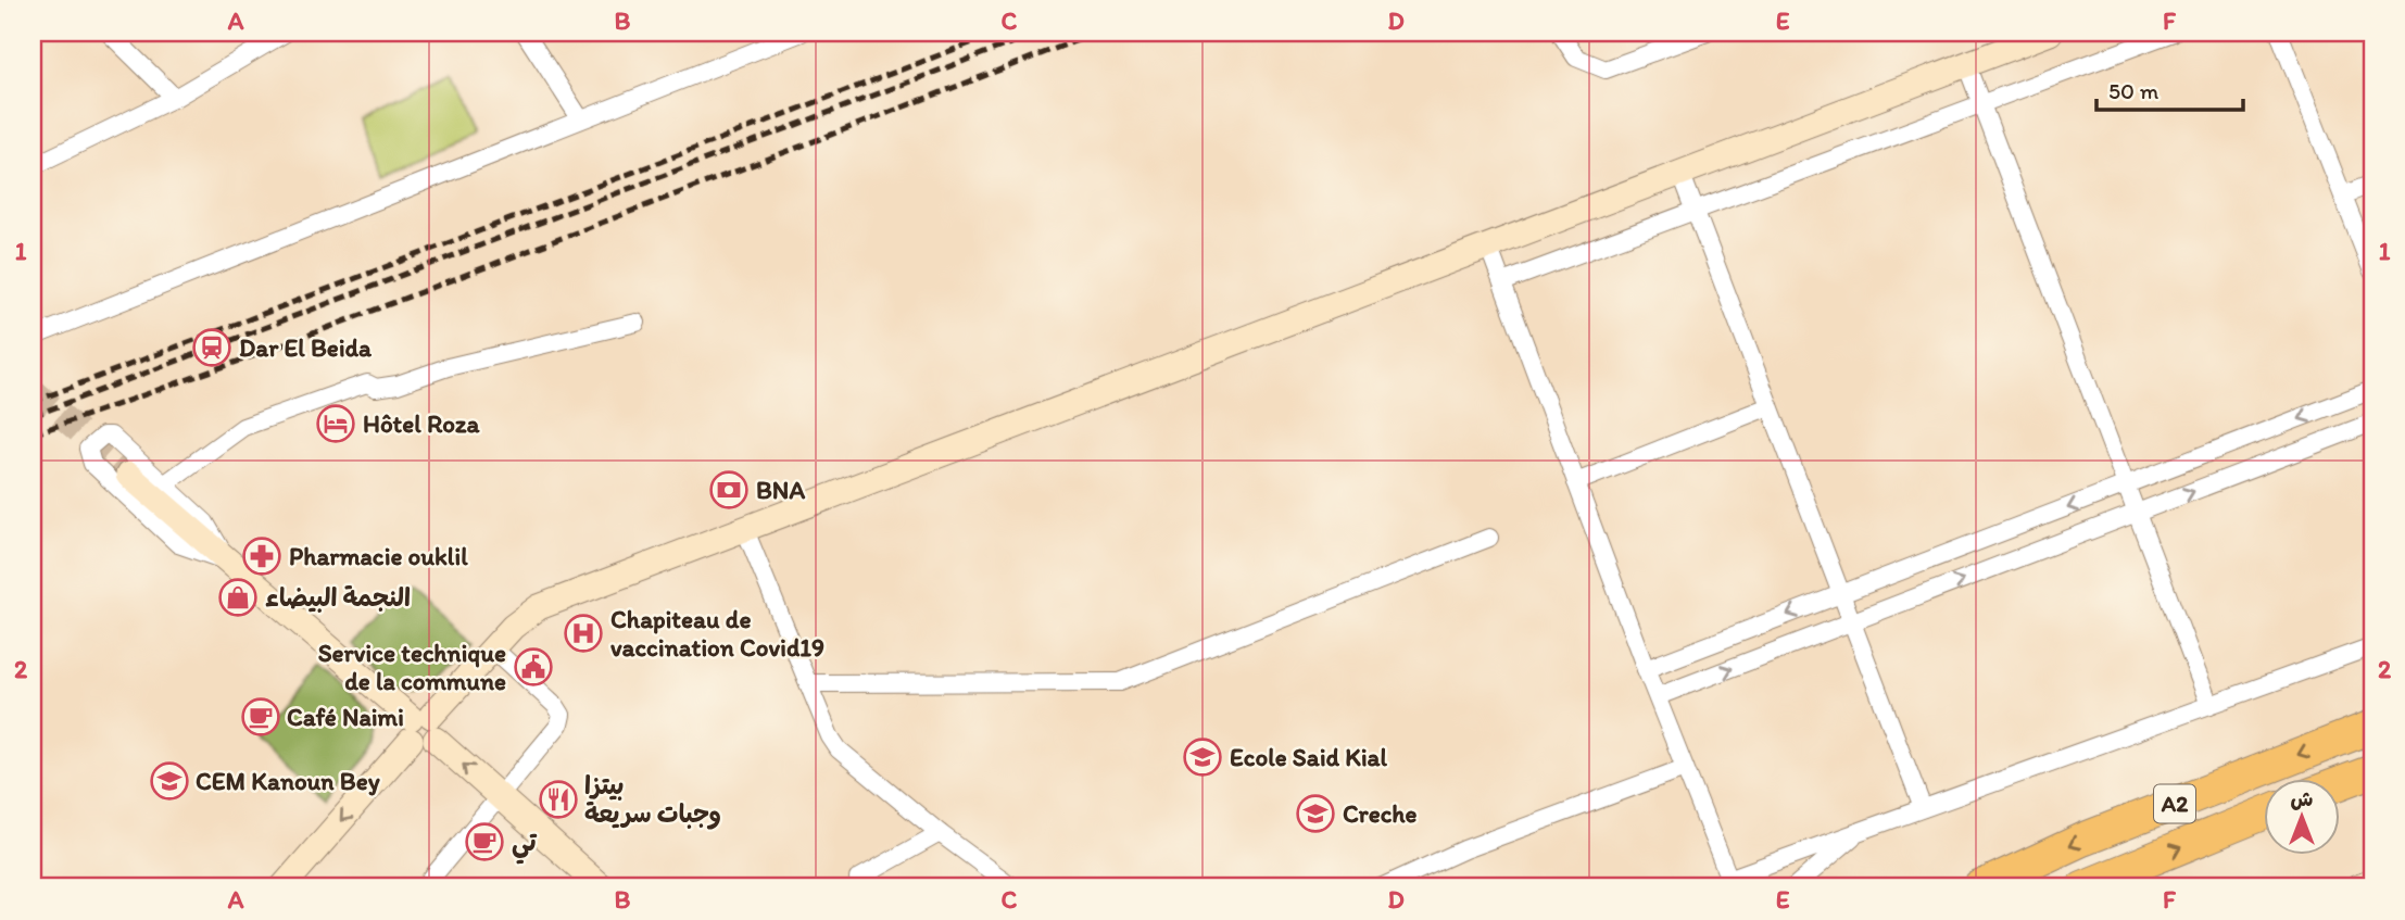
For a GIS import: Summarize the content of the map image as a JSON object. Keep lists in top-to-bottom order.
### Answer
{
  "streets": {
    "highway": ["A2"]
  },
  "places": {
    "station": ["Dar El Beida"],
    "hotel": ["Hôtel Roza"],
    "bank": ["BNA"],
    "pharmacy": ["Pharmacie ouklil"],
    "shop": ["النجمة البيضاء"],
    "hospital": ["Chapiteau de vaccination Covid19"],
    "public building": ["Service technique de la commune"],
    "cafe": ["Café Naimi", "تي"],
    "school or university": ["Ecole Said Kial", "CEM Kanoun Bey", "Creche"],
    "restaurant": ["بيتزا وجبات سريعة"]
  },
  "scale_bar": "50 m",
  "north": "top",
  "grid": {
    "columns": [
      "A",
      "B",
      "C",
      "D",
      "E",
      "F"
    ],
    "rows": ["1", "2"]
  }
}
